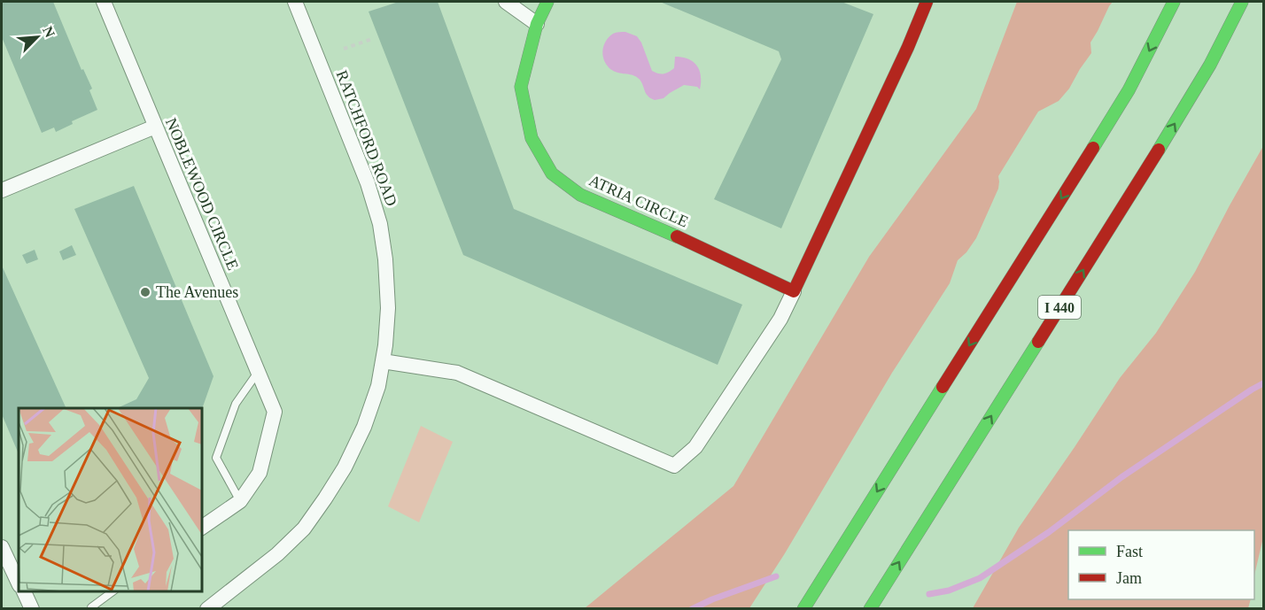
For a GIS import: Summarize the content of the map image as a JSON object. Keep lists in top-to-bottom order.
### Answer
{
  "streets": {
    "main road": ["ATRIA CIRCLE", "I 440"],
    "street": ["RATCHFORD ROAD", "NOBLEWOOD CIRCLE"]
  },
  "places": ["The Avenues"],
  "legend": ["Fast", "Jam"],
  "north": "top right"
}
